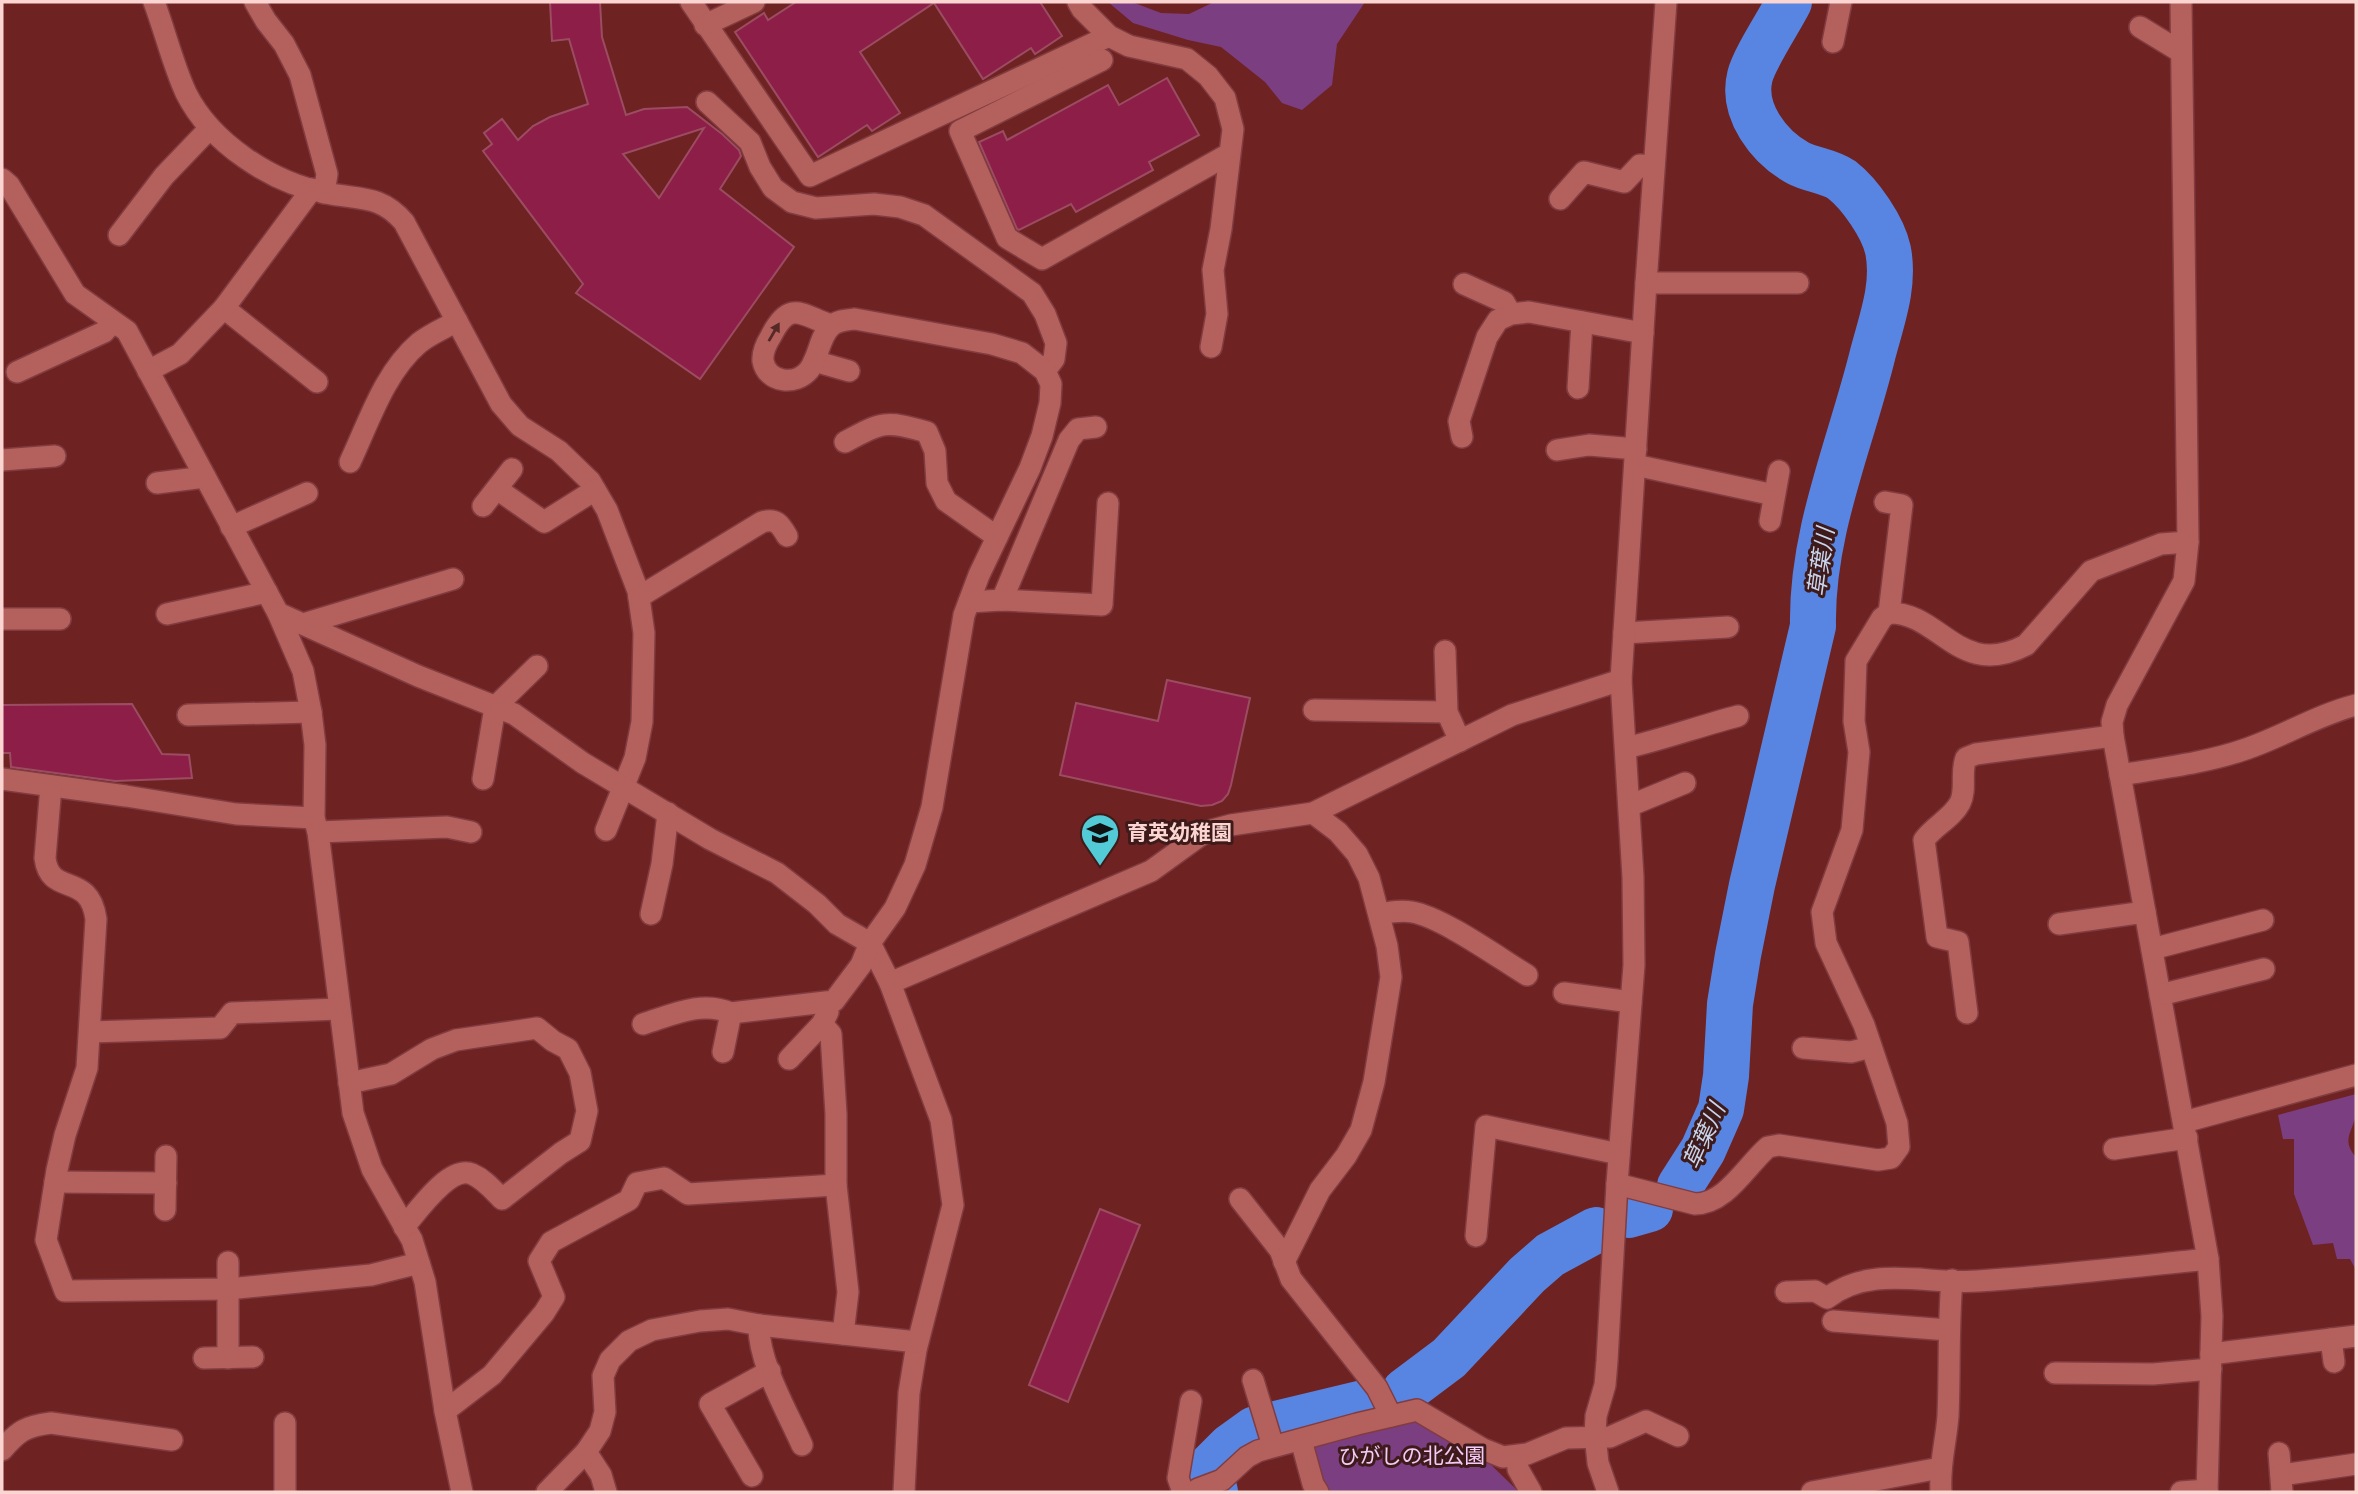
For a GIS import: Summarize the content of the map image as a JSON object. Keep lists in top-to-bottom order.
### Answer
{
  "water": ["草葉川"],
  "parks": ["ひがしの北公園"],
  "places": {
    "school or university": ["育英幼稚園"]
  }
}
